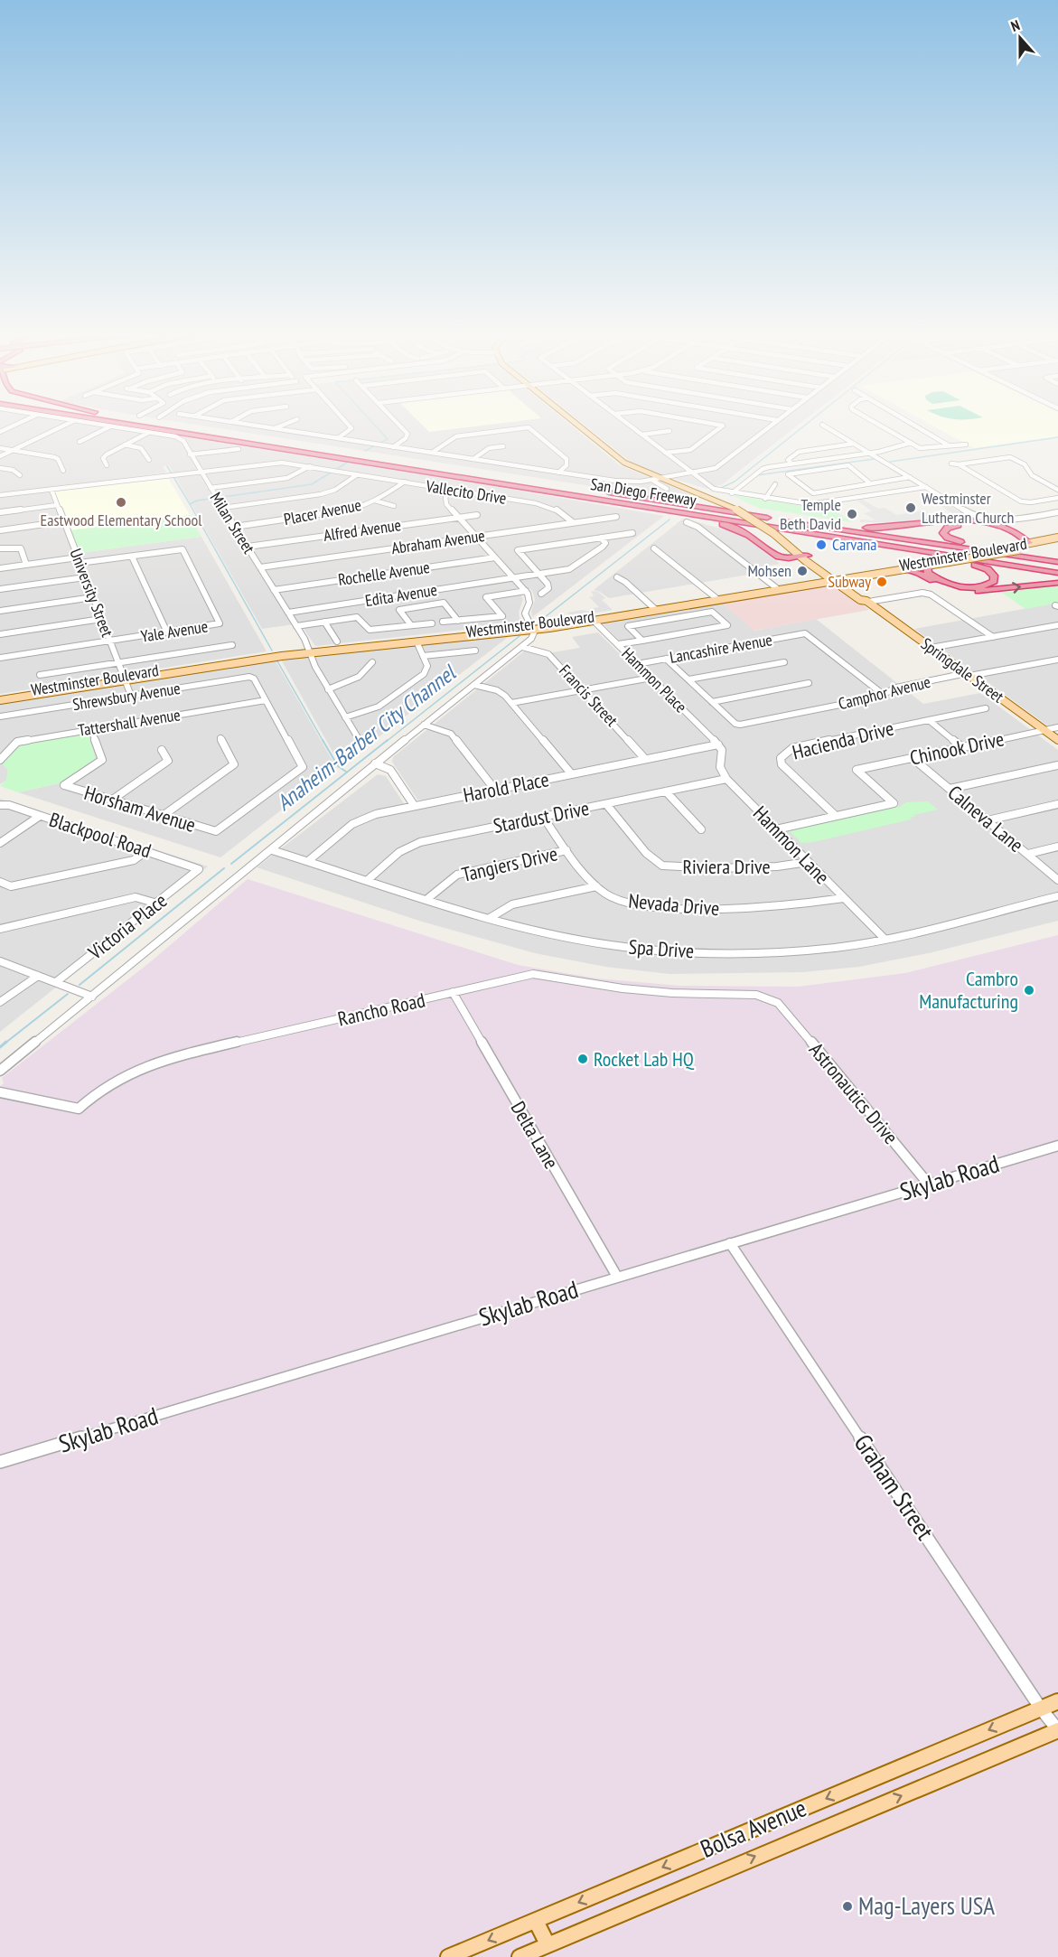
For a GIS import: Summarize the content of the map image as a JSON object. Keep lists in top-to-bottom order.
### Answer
{
  "streets": {
    "highway": ["San Diego Freeway"],
    "main road": ["Westminster Boulevard", "Springdale Street", "Bolsa Avenue"],
    "street": [
      "Vallecito Drive",
      "Placer Avenue",
      "Milan Street",
      "Alfred Avenue",
      "Abraham Avenue",
      "Rochelle Avenue",
      "University Street",
      "Edita Avenue",
      "Yale Avenue",
      "Lancashire Avenue",
      "Hammon Place",
      "Camphor Avenue",
      "Francis Street",
      "Shrewsbury Avenue",
      "Tattershall Avenue",
      "Hacienda Drive",
      "Chinook Drive",
      "Harold Place",
      "Horsham Avenue",
      "Stardust Drive",
      "Calneva Lane",
      "Blackpool Road",
      "Hammon Lane",
      "Tangiers Drive",
      "Riviera Drive",
      "Nevada Drive",
      "Victoria Place",
      "Spa Drive",
      "Rancho Road",
      "Astronautics Drive",
      "Delta Lane",
      "Skylab Road",
      "Graham Street"
    ]
  },
  "crossings": [
    ["Vallecito Drive", "Placer Avenue"],
    ["Vallecito Drive", "Milan Street"],
    ["Vallecito Drive", "Abraham Avenue"],
    ["Vallecito Drive", "University Street"],
    ["Placer Avenue", "Milan Street"],
    ["Milan Street", "Alfred Avenue"],
    ["Milan Street", "Abraham Avenue"],
    ["Milan Street", "Westminster Boulevard"],
    ["Milan Street", "Rochelle Avenue"],
    ["Milan Street", "Edita Avenue"],
    ["Westminster Boulevard", "University Street"],
    ["Westminster Boulevard", "Springdale Street"],
    ["Westminster Boulevard", "Hammon Place"],
    ["University Street", "Yale Avenue"],
    ["University Street", "Shrewsbury Avenue"],
    ["Lancashire Avenue", "Hammon Place"],
    ["Lancashire Avenue", "Camphor Avenue"],
    ["Springdale Street", "Camphor Avenue"],
    ["Springdale Street", "Chinook Drive"],
    ["Hammon Place", "Harold Place"],
    ["Francis Street", "Harold Place"],
    ["Shrewsbury Avenue", "Tattershall Avenue"],
    ["Shrewsbury Avenue", "Horsham Avenue"],
    ["Tattershall Avenue", "Horsham Avenue"],
    ["Chinook Drive", "Calneva Lane"],
    ["Harold Place", "Spa Drive"],
    ["Stardust Drive", "Hammon Lane"],
    ["Stardust Drive", "Riviera Drive"],
    ["Stardust Drive", "Nevada Drive"],
    ["Stardust Drive", "Spa Drive"],
    ["Blackpool Road", "Victoria Place"],
    ["Hammon Lane", "Riviera Drive"],
    ["Hammon Lane", "Nevada Drive"],
    ["Hammon Lane", "Spa Drive"],
    ["Tangiers Drive", "Nevada Drive"],
    ["Tangiers Drive", "Spa Drive"],
    ["Rancho Road", "Astronautics Drive"],
    ["Rancho Road", "Delta Lane"],
    ["Astronautics Drive", "Skylab Road"],
    ["Delta Lane", "Skylab Road"],
    ["Skylab Road", "Graham Street"],
    ["Graham Street", "Bolsa Avenue"]
  ],
  "water": ["Anaheim-Barber City Channel"],
  "places": [
    "Eastwood Elementary School",
    "Westminster Lutheran Church",
    "Temple Beth David",
    "Carvana",
    "Mohsen",
    "Subway",
    "Cambro Manufacturing",
    "Rocket Lab HQ",
    "Mag-Layers USA"
  ],
  "north": "top"
}
